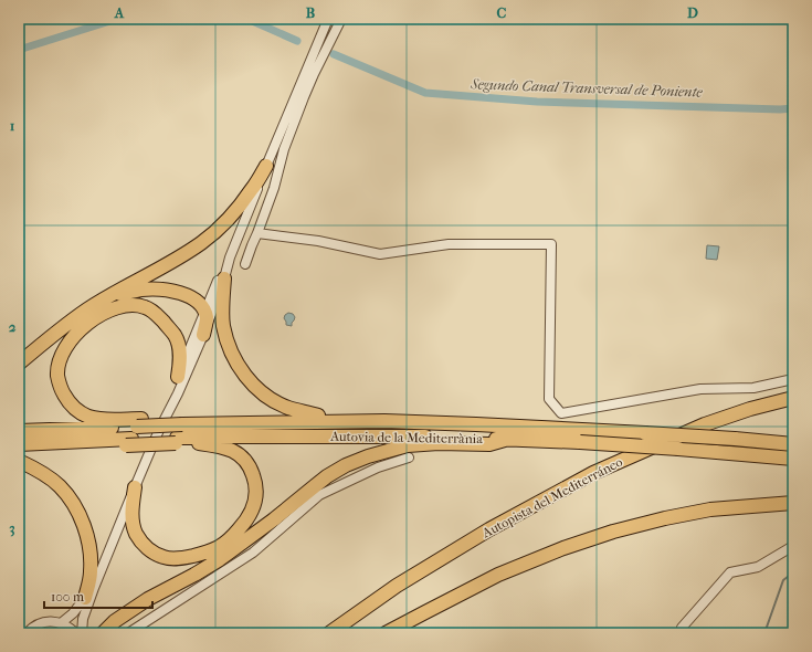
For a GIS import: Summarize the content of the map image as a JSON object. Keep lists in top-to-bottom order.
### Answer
{
  "streets": {
    "highway": ["Autovia de la Mediterrània", "Autopista del Mediterráneo"]
  },
  "water": ["Segundo Canal Transversal de Poniente"],
  "scale_bar": "100 m",
  "grid": {
    "columns": [
      "A",
      "B",
      "C",
      "D"
    ],
    "rows": ["1", "2", "3"]
  }
}
